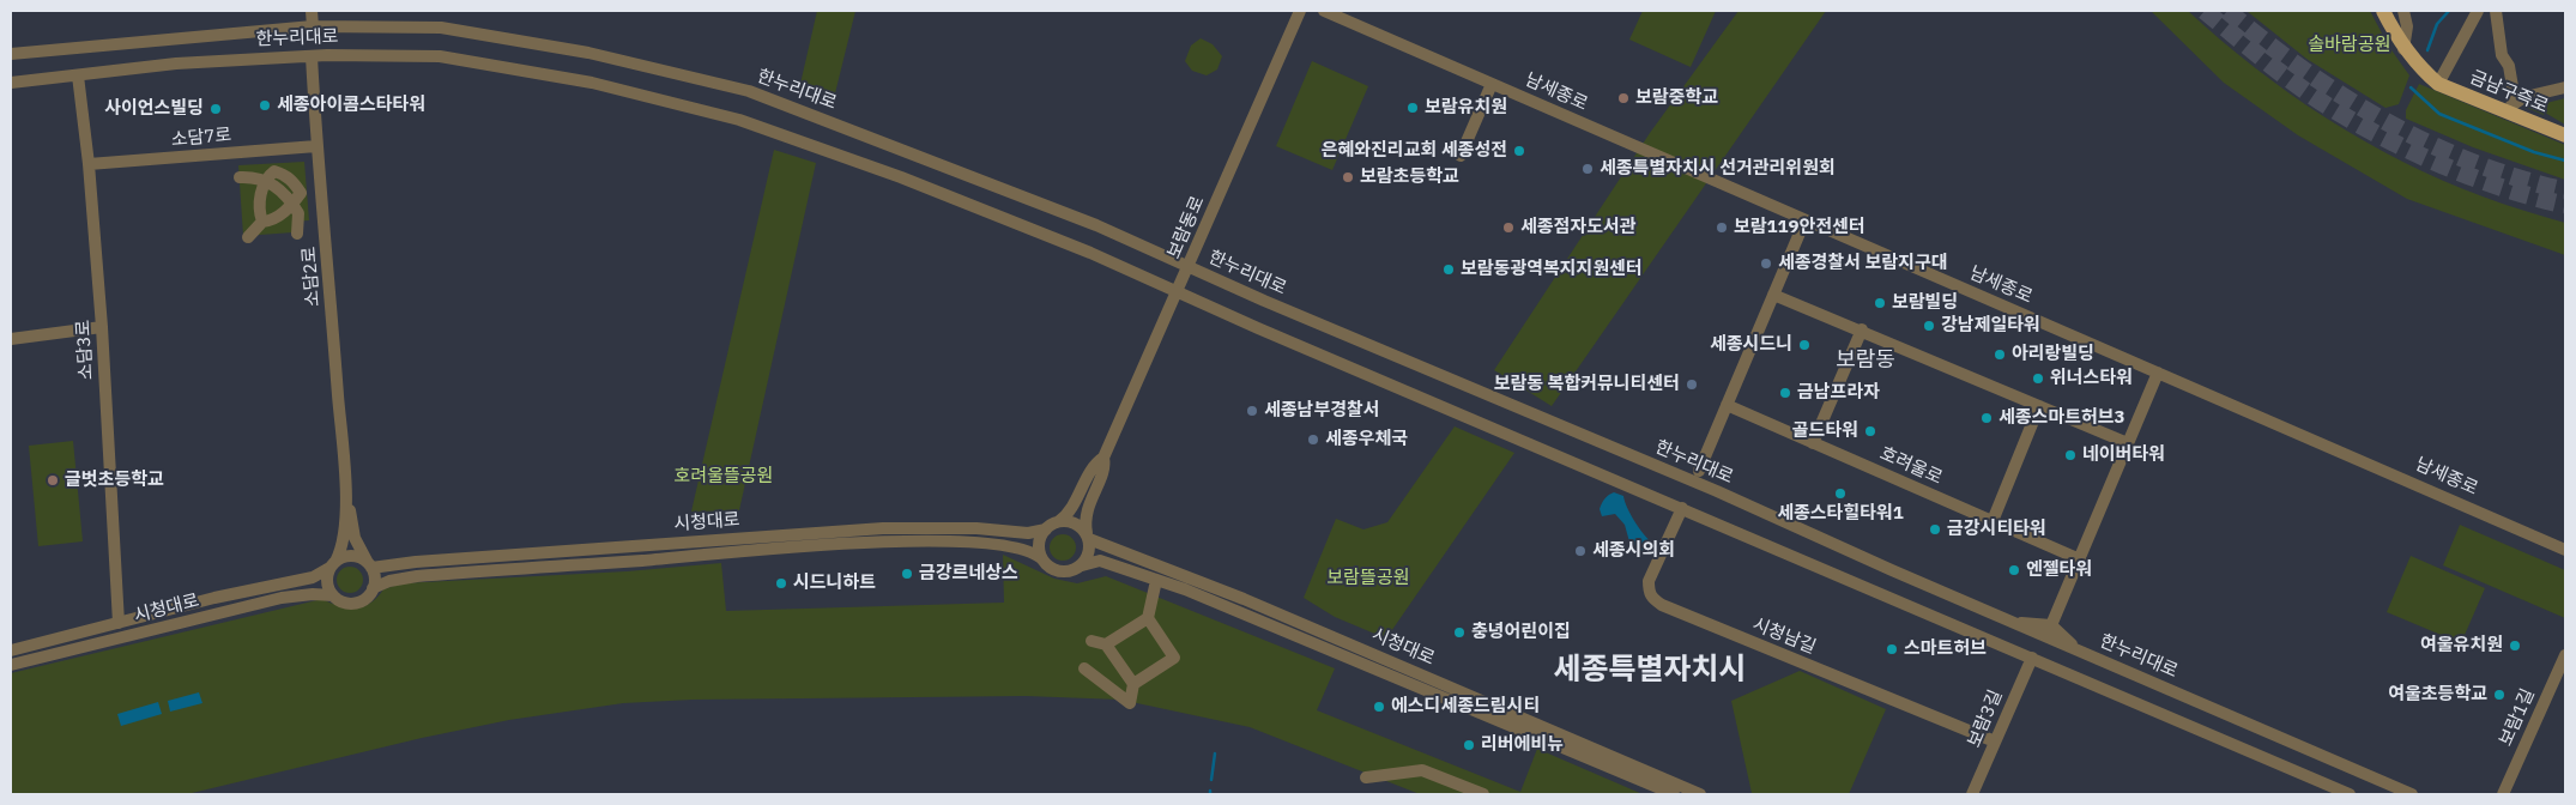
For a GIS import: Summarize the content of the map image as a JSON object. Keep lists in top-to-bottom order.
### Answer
{
  "streets": {
    "main road": ["금남구즉로"],
    "street": [
      "한누리대로",
      "남세종로",
      "소담7로",
      "보람동로",
      "소담2로",
      "소담3로",
      "호려울로",
      "시청대로",
      "시청남길",
      "보람1길",
      "보람3길"
    ]
  },
  "crossings": [
    ["한누리대로", "보람동로"],
    ["한누리대로", "소담2로"],
    ["한누리대로", "소담3로"],
    ["한누리대로", "시청남길"],
    ["한누리대로", "보람3길"],
    ["소담7로", "소담2로"],
    ["소담7로", "소담3로"],
    ["소담3로", "시청대로"],
    ["시청남길", "보람3길"]
  ],
  "districts": ["보람동", "세종특별자치시"],
  "parks": ["솔바람공원", "호려울뜰공원", "보람뜰공원"],
  "places": [
    "보람중학교",
    "세종아이콤스타타워",
    "보람유치원",
    "사이언스빌딩",
    "은혜와진리교회 세종성전",
    "세종특별자치시 선거관리위원회",
    "보람초등학교",
    "세종점자도서관",
    "보람119안전센터",
    "세종경찰서 보람지구대",
    "보람동광역복지지원센터",
    "보람빌딩",
    "강남제일타워",
    "세종시드니",
    "아리랑빌딩",
    "위너스타워",
    "보람동 복합커뮤니티센터",
    "금남프라자",
    "세종남부경찰서",
    "세종스마트허브3",
    "골드타워",
    "세종우체국",
    "네이버타워",
    "글벗초등학교",
    "세종스타힐타워1",
    "금강시티타워",
    "세종시의회",
    "엔젤타워",
    "금강르네상스",
    "시드니하트",
    "충녕어린이집",
    "여울유치원",
    "스마트허브",
    "여울초등학교",
    "에스디세종드림시티",
    "리버에비뉴"
  ]
}
